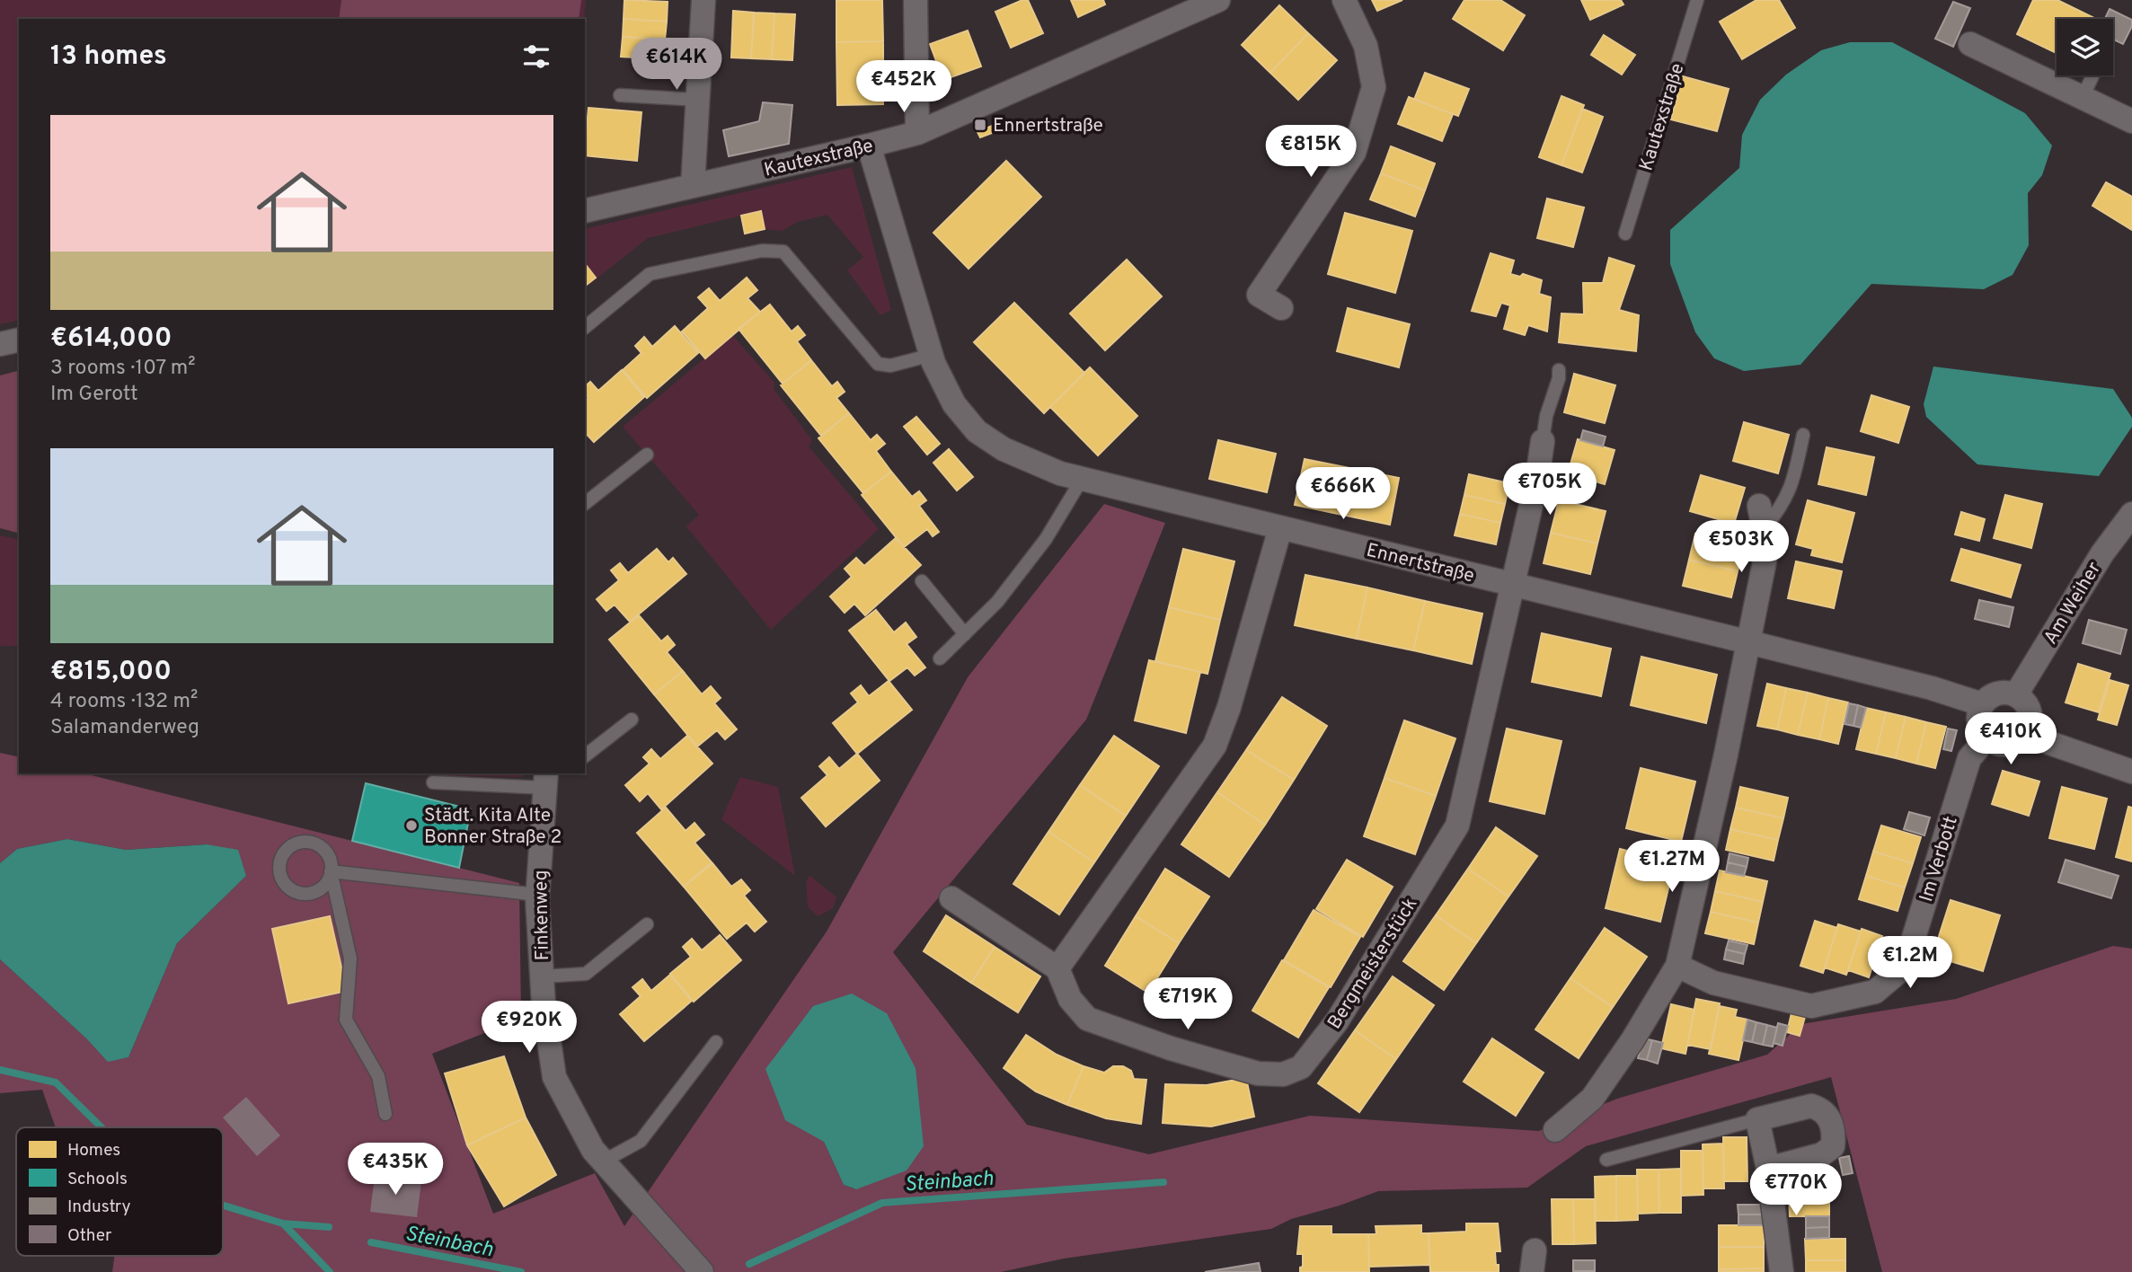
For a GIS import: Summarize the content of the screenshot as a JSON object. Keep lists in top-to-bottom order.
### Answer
{
  "streets": {
    "street": [
      "Kautexstraße",
      "Ennertstraße",
      "Am Weiher",
      "Im Verbott",
      "Finkenweg",
      "Bergmeisterstück"
    ]
  },
  "crossings": [
    ["Kautexstraße", "Ennertstraße"],
    ["Ennertstraße", "Am Weiher"],
    ["Ennertstraße", "Im Verbott"],
    ["Ennertstraße", "Bergmeisterstück"],
    ["Am Weiher", "Im Verbott"]
  ],
  "water": ["Steinbach"],
  "places": {
    "transit": ["Ennertstraße"],
    "other": ["Städt. Kita Alte Bonner Straße 2"]
  },
  "legend": [
    "Homes",
    "Schools",
    "Industry",
    "Other"
  ],
  "page": {
    "heading": "13 homes",
    "price": [
      "€614K",
      "€452K",
      "€815K",
      "€705K",
      "€666K",
      "€503K",
      "€410K",
      "€1.27M",
      "€1.2M",
      "€719K",
      "€920K",
      "€435K",
      "€770K"
    ],
    "list": [
      {
        "name": "€614,000",
        "note": "3 rooms · 107 m² · Im Gerott"
      },
      {
        "name": "€815,000",
        "note": "4 rooms · 132 m² · Salamanderweg"
      }
    ]
  }
}
